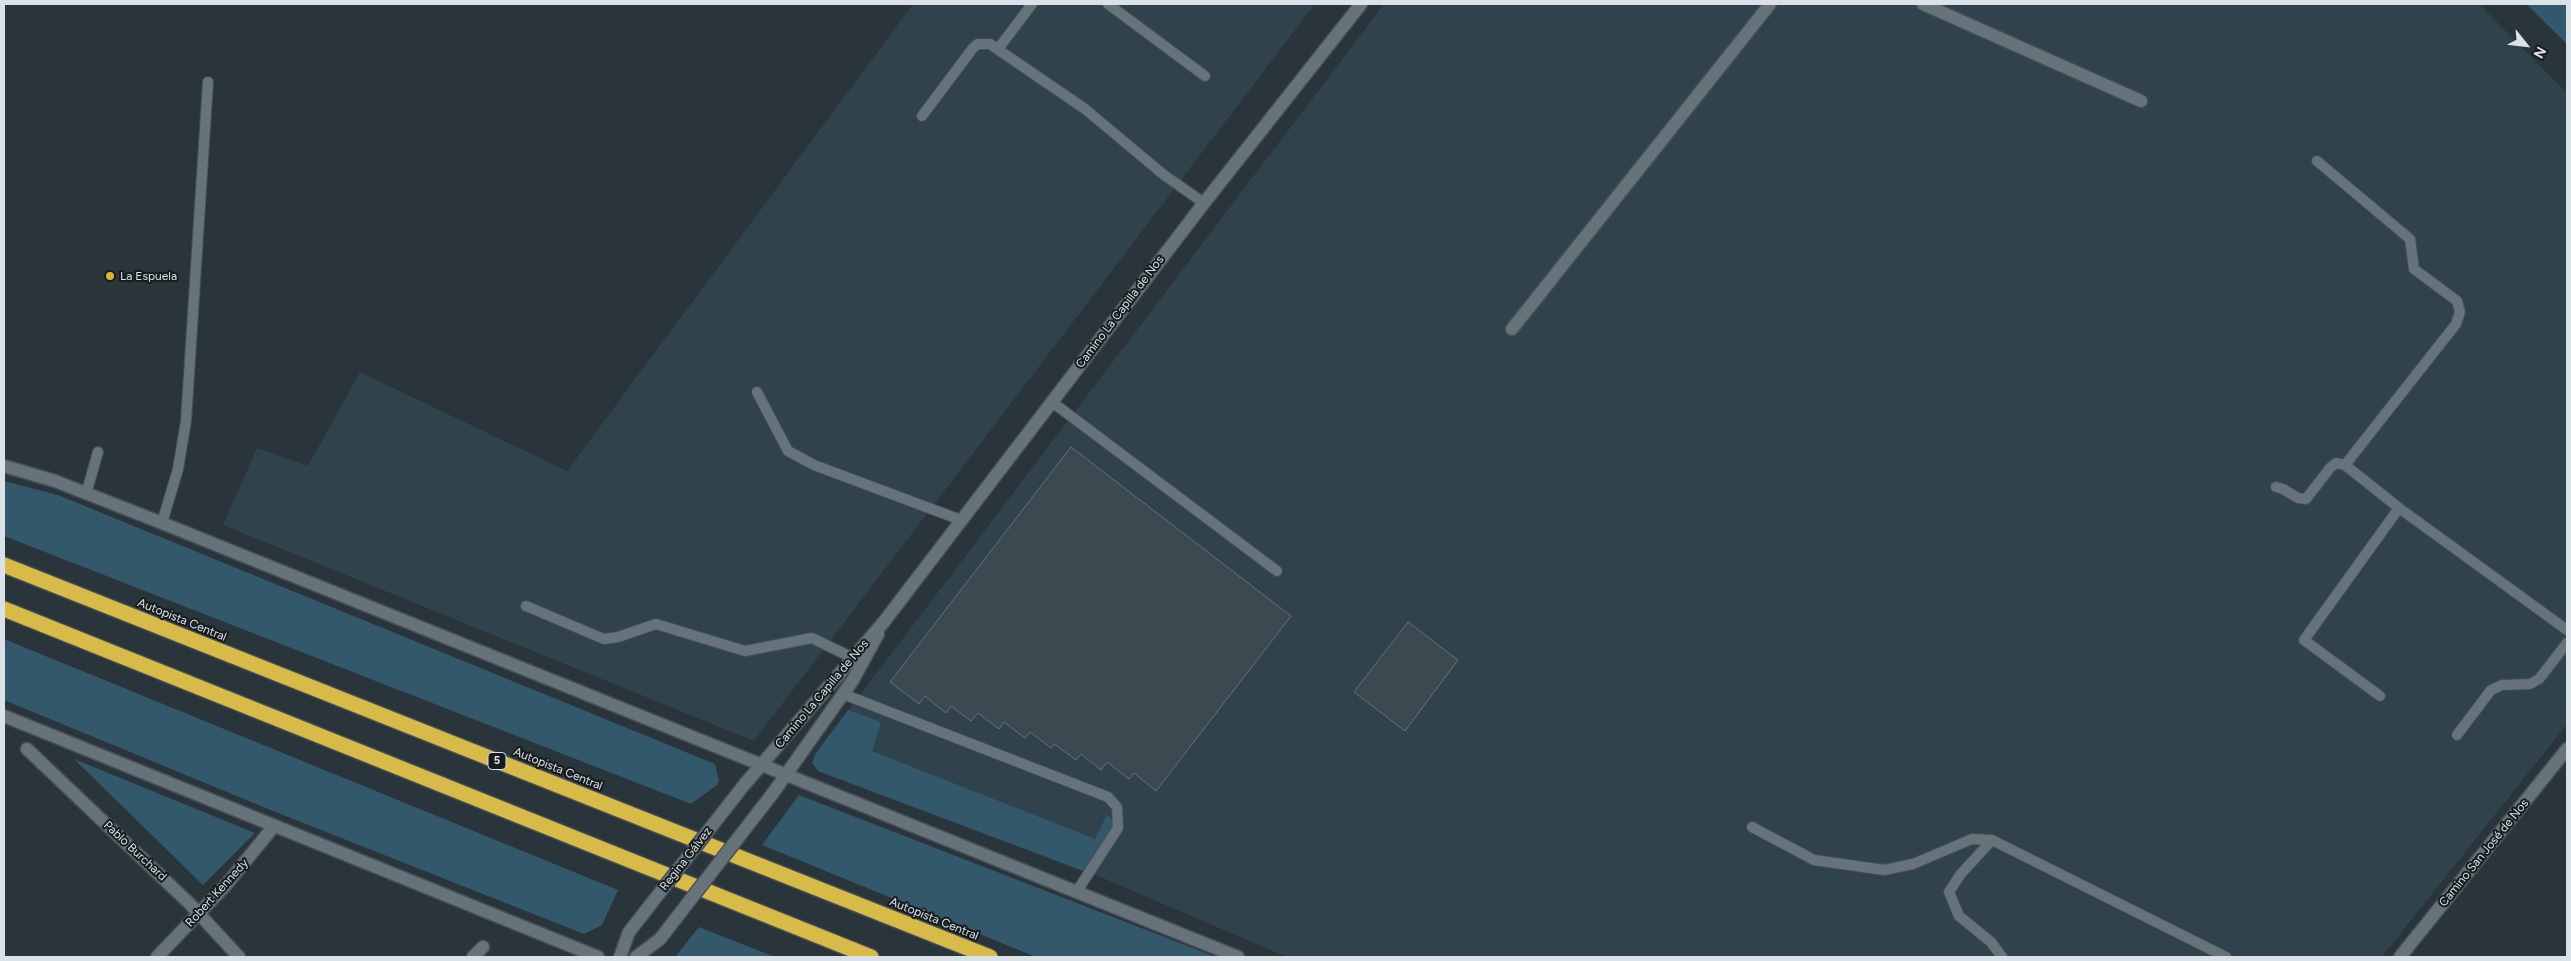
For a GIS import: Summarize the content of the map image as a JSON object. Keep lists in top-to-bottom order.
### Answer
{
  "streets": {
    "highway": ["Autopista Central", "5"],
    "main road": [
      "Camino La Capilla de Nos",
      "Pablo Burchard",
      "Camino San José de Nos",
      "Regina Gálvez",
      "Robert Kennedy"
    ]
  },
  "crossings": [
    ["Camino La Capilla de Nos", "Regina Gálvez"],
    ["Pablo Burchard", "Robert Kennedy"]
  ],
  "places": ["La Espuela"],
  "north": "bottom right"
}
